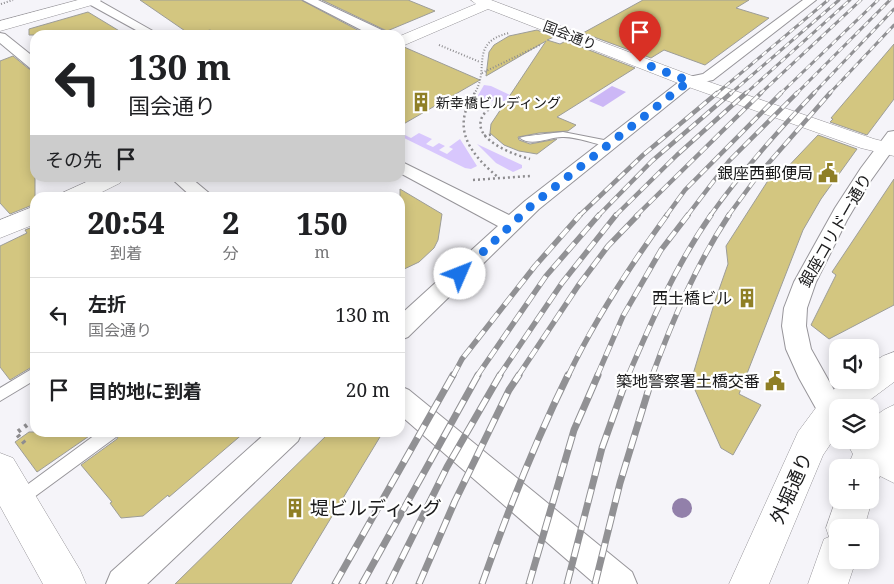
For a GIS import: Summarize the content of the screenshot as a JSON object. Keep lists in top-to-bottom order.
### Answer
{
  "streets": {
    "street": ["国会通り", "銀座コリドー通り", "外堀通り"]
  },
  "crossings": [
    ["国会通り", "銀座コリドー通り"]
  ],
  "places": {
    "building": ["新幸橋ビルディング", "西土橋ビル", "堤ビルディング"],
    "public building": ["銀座西郵便局", "築地警察署土橋交番"]
  },
  "page": {
    "turn": ["130 m", "国会通り"],
    "then": "その先",
    "eta": [
      "20:54",
      "到着",
      "2",
      "分",
      "150",
      "m"
    ],
    "list": [
      {
        "name": "左折",
        "note": "国会通り",
        "value": "130 m"
      },
      {
        "name": "目的地に到着",
        "value": "20 m"
      }
    ],
    "map_buttons": ["+", "−"]
  }
}
